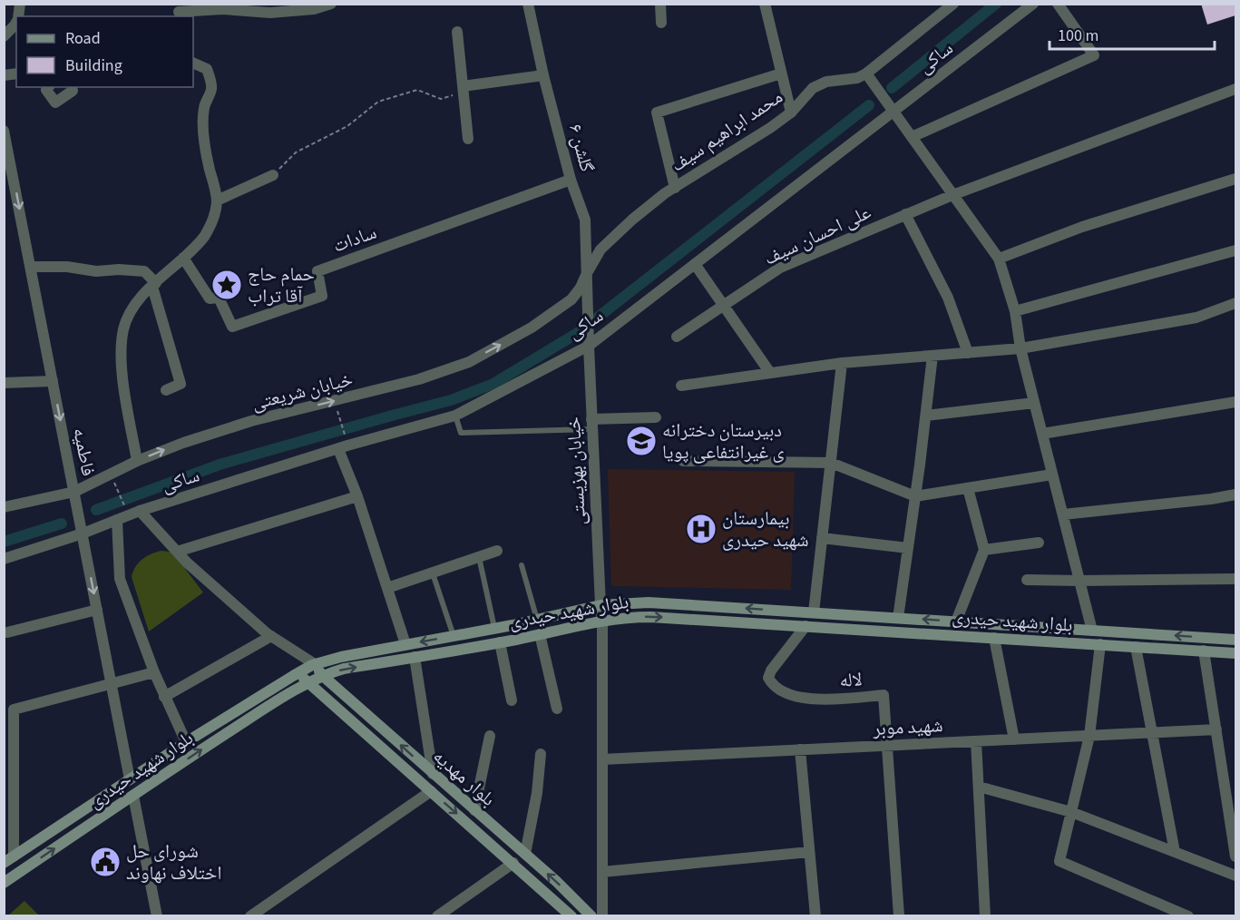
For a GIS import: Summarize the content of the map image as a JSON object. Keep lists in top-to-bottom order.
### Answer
{
  "streets": {
    "main road": ["بلوار شهید حیدری", "بلوار مهدیه"],
    "street": [
      "ساکی",
      "محمد ابراهیم سیف",
      "گلشن ۶",
      "علی احسان سیف",
      "سادات",
      "خیابان شریعتی",
      "فاطمیه",
      "خیابان بهزیستی",
      "لاله",
      "شهید موبر"
    ]
  },
  "crossings": [
    ["ساکی", "فاطمیه"],
    ["ساکی", "خیابان بهزیستی"],
    ["محمد ابراهیم سیف", "گلشن ۶"],
    ["محمد ابراهیم سیف", "خیابان شریعتی"],
    ["گلشن ۶", "سادات"],
    ["گلشن ۶", "خیابان شریعتی"],
    ["گلشن ۶", "خیابان بهزیستی"],
    ["خیابان شریعتی", "فاطمیه"],
    ["فاطمیه", "بلوار شهید حیدری"],
    ["خیابان بهزیستی", "بلوار شهید حیدری"],
    ["خیابان بهزیستی", "شهید موبر"],
    ["بلوار شهید حیدری", "لاله"],
    ["بلوار شهید حیدری", "بلوار مهدیه"],
    ["لاله", "شهید موبر"]
  ],
  "one_way": ["خیابان شریعتی"],
  "places": {
    "place": ["حمام حاج آقا تراب"],
    "school or university": ["دبیرستان دخترانه ی غیرانتفاعی پویا"],
    "hospital": ["بیمارستان شهید حیدری"],
    "public building": ["شورای حل اختلاف نهاوند"]
  },
  "legend": ["Road", "Building"],
  "scale_bar": "100 m"
}
